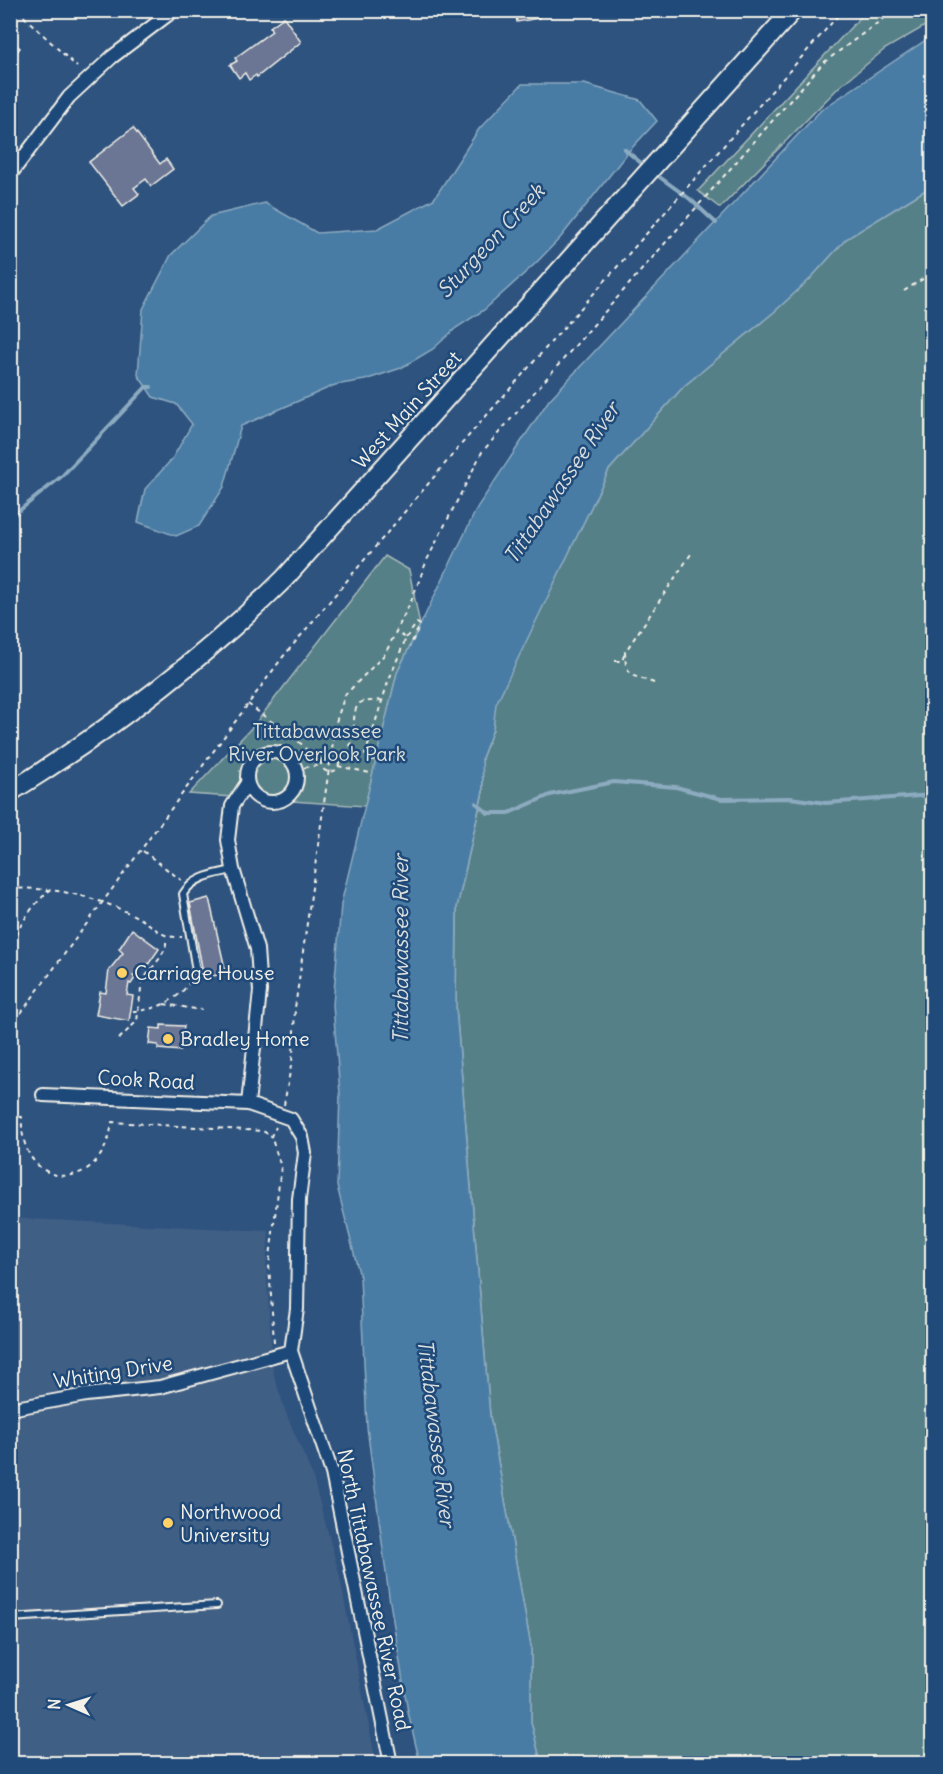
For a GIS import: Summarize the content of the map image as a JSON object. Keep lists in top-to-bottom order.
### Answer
{
  "streets": {
    "street": [
      "West Main Street",
      "Cook Road",
      "Whiting Drive",
      "North Tittabawassee River Road"
    ]
  },
  "crossings": [
    ["Cook Road", "North Tittabawassee River Road"],
    ["Whiting Drive", "North Tittabawassee River Road"]
  ],
  "water": ["Sturgeon Creek", "Tittabawassee River"],
  "parks": ["Tittabawassee River Overlook Park"],
  "places": ["Carriage House", "Bradley Home", "Northwood University"],
  "north": "left"
}
